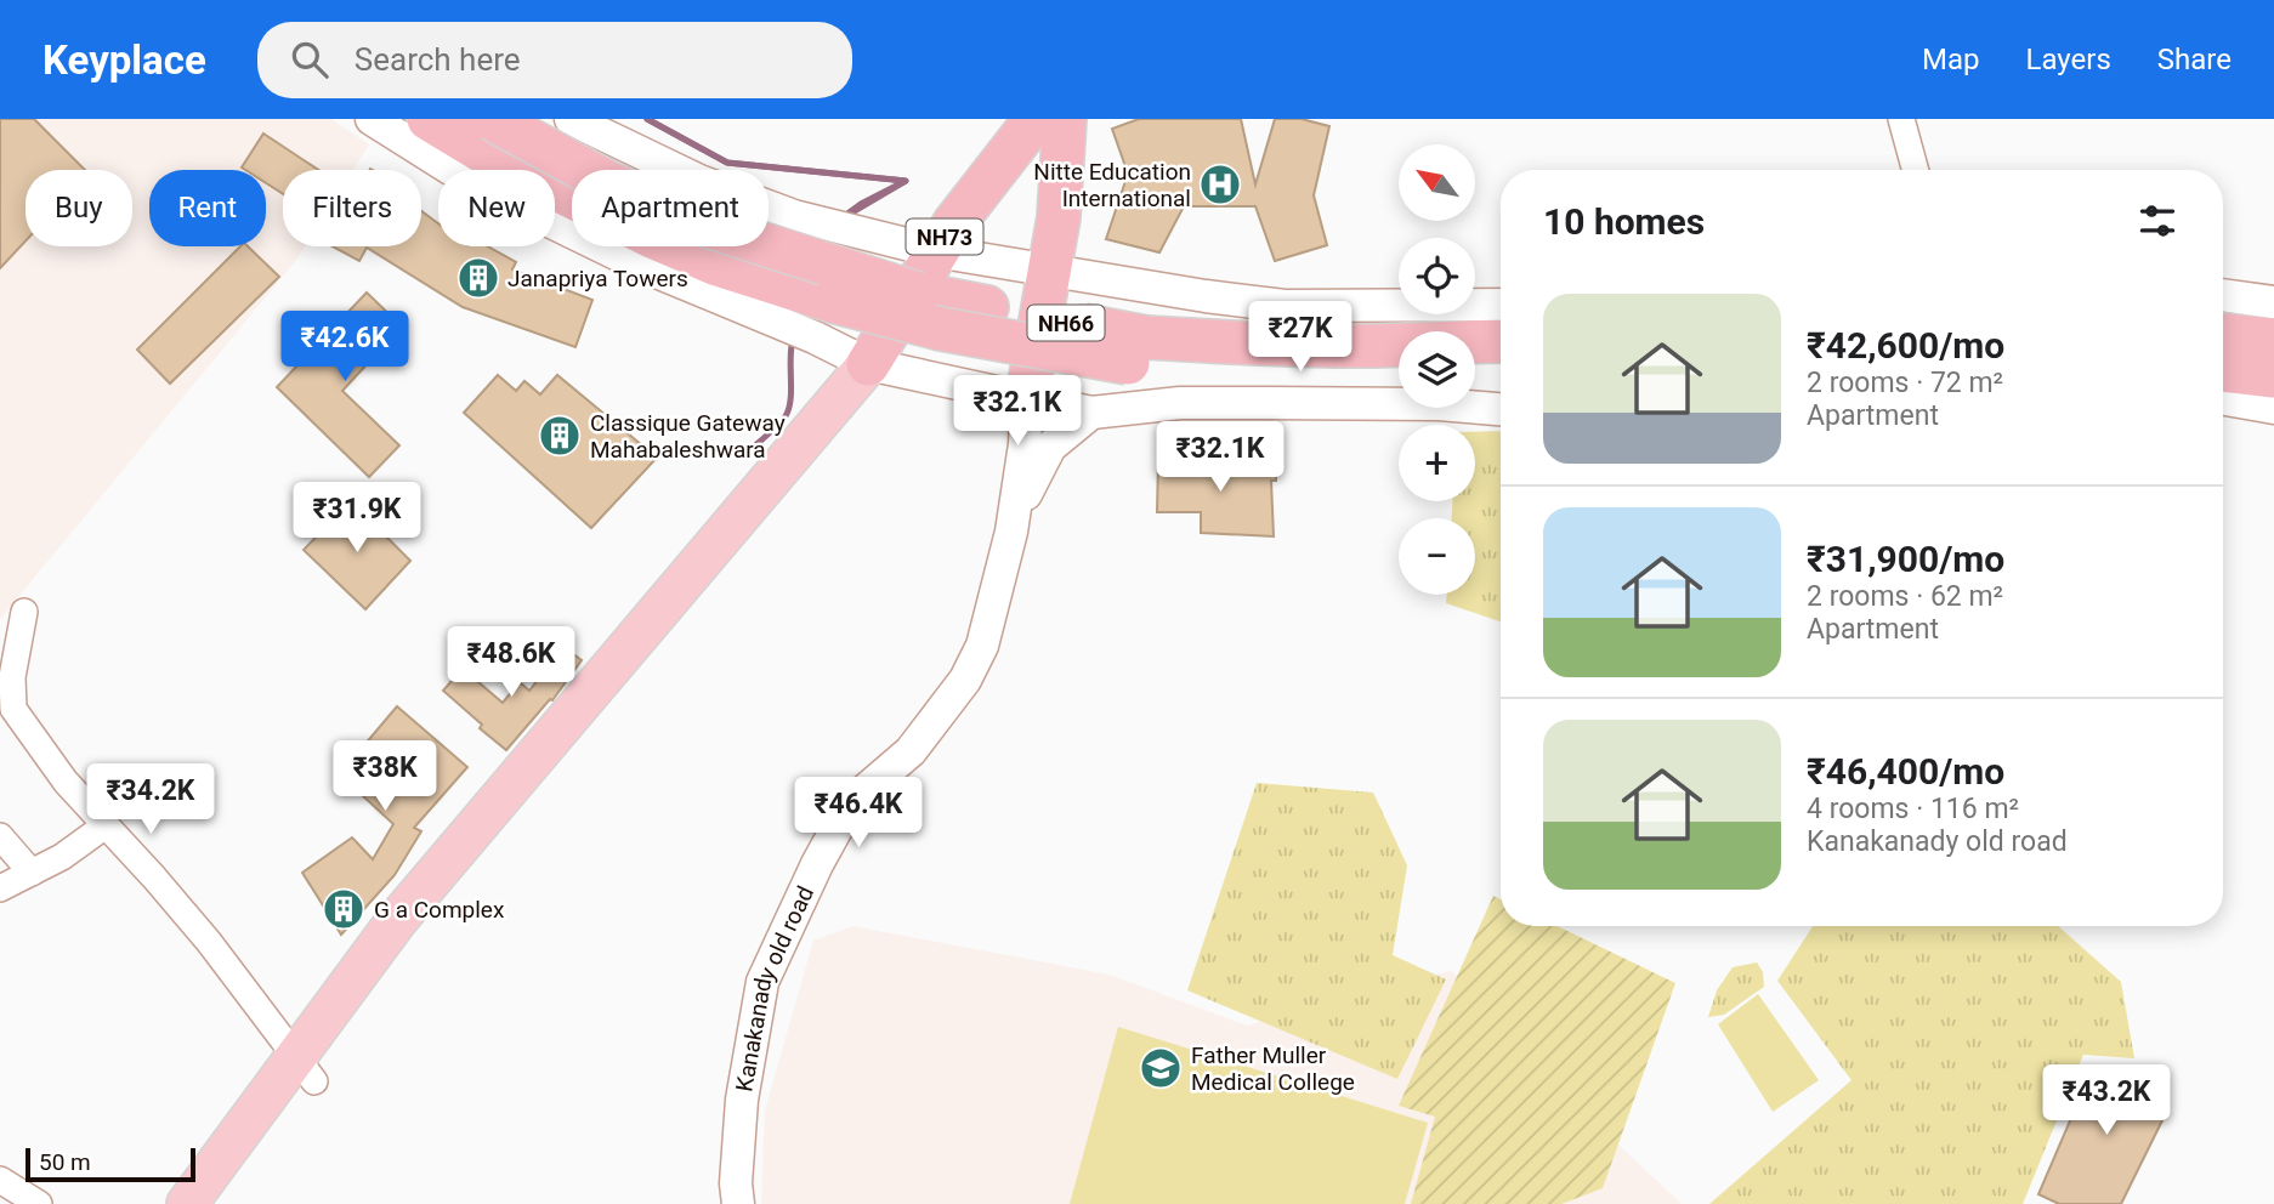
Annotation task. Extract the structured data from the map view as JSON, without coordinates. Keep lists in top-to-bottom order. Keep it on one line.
{"streets":{"highway":["NH73","NH66"],"street":["Kanakanady old road"]},"places":{"hospital":["Nitte Education International"],"building":["Janapriya Towers","Classique Gateway Mahabaleshwara","G a Complex"],"school or university":["Father Muller Medical College"]},"scale_bar":"50 m","north":"top left","page":{"header":"Keyplace","search":"Search here","nav":["Map","Layers","Share"],"map_buttons":["+","−"],"chip":["Buy","Rent","Filters","New","Apartment"],"heading":"10 homes","list":[{"name":"₹42,600/mo","note":"2 rooms · 72 m² · Apartment"},{"name":"₹31,900/mo","note":"2 rooms · 62 m² · Apartment"},{"name":"₹46,400/mo","note":"4 rooms · 116 m² · Kanakanady old road"}],"price":["₹27K","₹42.6K","₹32.1K","₹32.1K","₹31.9K","₹48.6K","₹38K","₹34.2K","₹46.4K","₹43.2K"],"scale":"50 m"}}
